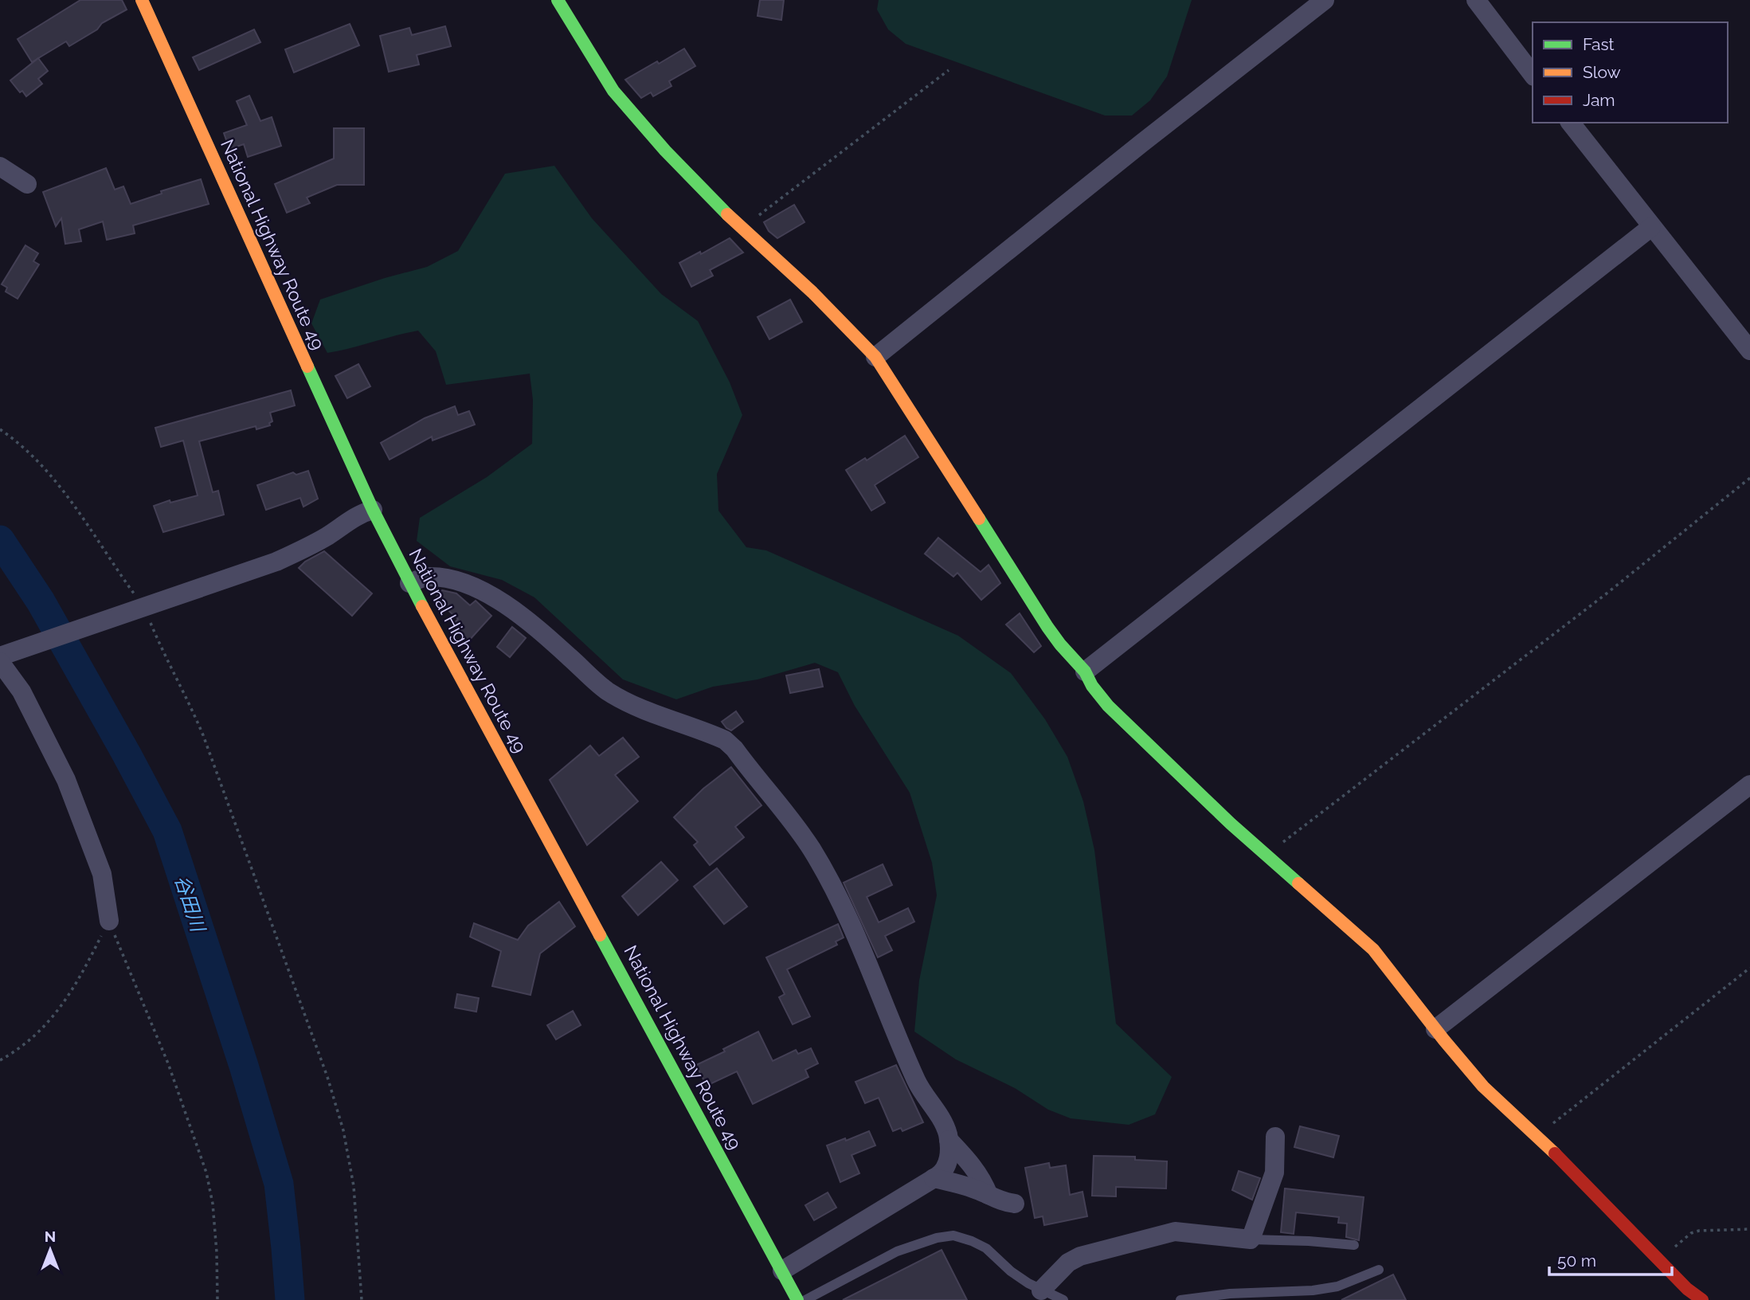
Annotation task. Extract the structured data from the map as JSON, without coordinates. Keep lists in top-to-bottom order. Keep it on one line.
{"streets":{"main road":["National Highway Route 49"]},"water":["谷田川"],"legend":["Fast","Slow","Jam"],"scale_bar":"50 m","north":"top"}
